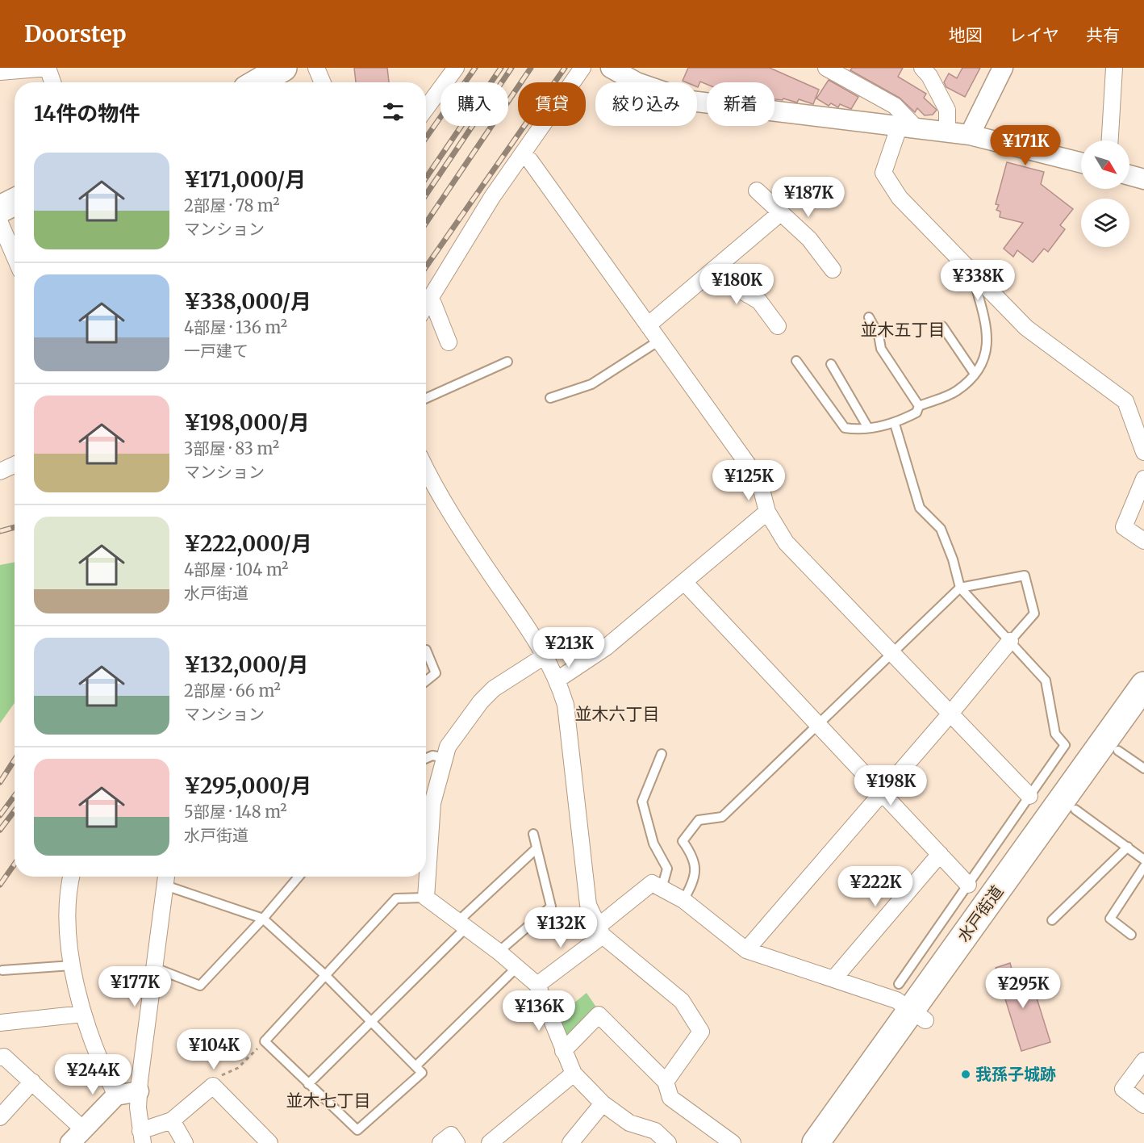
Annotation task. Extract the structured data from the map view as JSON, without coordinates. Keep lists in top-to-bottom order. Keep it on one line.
{"streets":{"highway":["水戸街道"]},"districts":["並木五丁目","並木六丁目","並木七丁目"],"places":["我孫子城跡"],"north":"bottom right","page":{"header":"Doorstep","nav":["地図","レイヤ","共有"],"chip":["購入","賃貸","絞り込み","新着"],"heading":"14件の物件","price":["¥171K","¥187K","¥338K","¥180K","¥125K","¥213K","¥198K","¥222K","¥132K","¥177K","¥295K","¥136K","¥104K","¥244K"],"list":[{"name":"¥171,000/月","note":"2部屋 · 78 m² · マンション"},{"name":"¥338,000/月","note":"4部屋 · 136 m² · 一戸建て"},{"name":"¥198,000/月","note":"3部屋 · 83 m² · マンション"},{"name":"¥222,000/月","note":"4部屋 · 104 m² · 水戸街道"},{"name":"¥132,000/月","note":"2部屋 · 66 m² · マンション"},{"name":"¥295,000/月","note":"5部屋 · 148 m² · 水戸街道"}]}}
